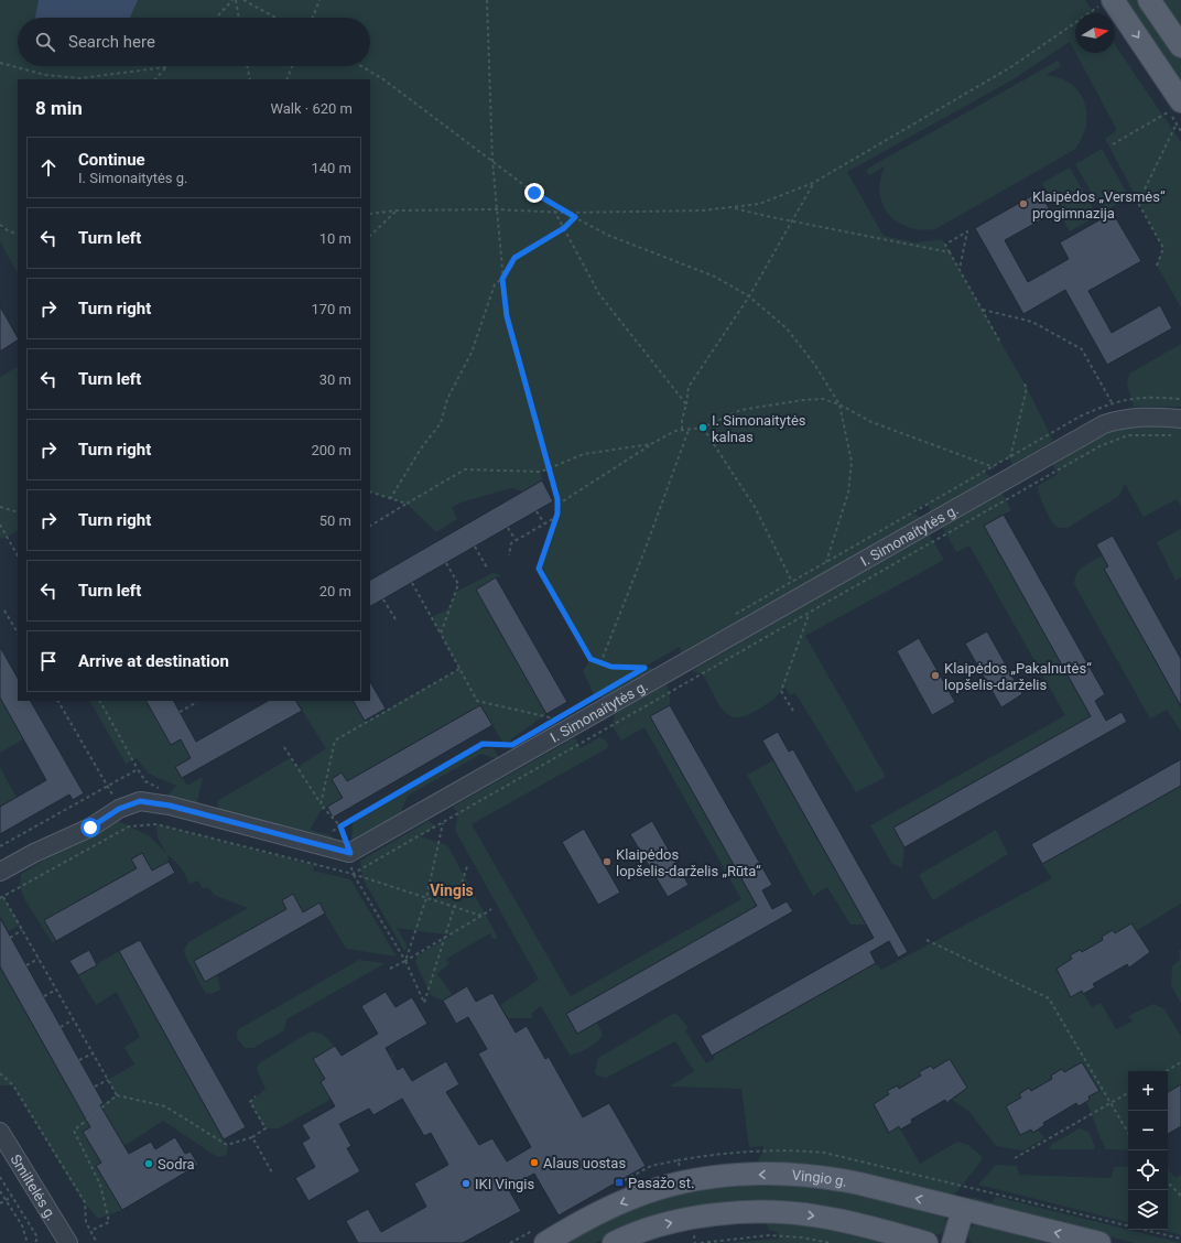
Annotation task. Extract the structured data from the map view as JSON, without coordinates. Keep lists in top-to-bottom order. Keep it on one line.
{"streets":{"main road":["Vingio g."],"street":["I. Simonaitytės g.","Smiltelės g."]},"districts":["Vingis"],"places":{"other":["Klaipėdos „Versmės“ progimnazija","I. Simonaitytės kalnas","Klaipėdos „Pakalnutės“ lopšelis-darželis","Klaipėdos lopšelis-darželis „Rūta“","Alaus uostas","Sodra","IKI Vingis"],"transit":["Pasažo st."]},"north":"right","page":{"search":"Search here","heading":["8 min","Walk · 620 m"],"list":[["Continue","I. Simonaitytės g.","140 m"],["Turn left","10 m"],["Turn right","170 m"],["Turn left","30 m"],["Turn right","200 m"],["Turn right","50 m"],["Turn left","20 m"],"Arrive at destination"],"map_buttons":["+","−"]}}
